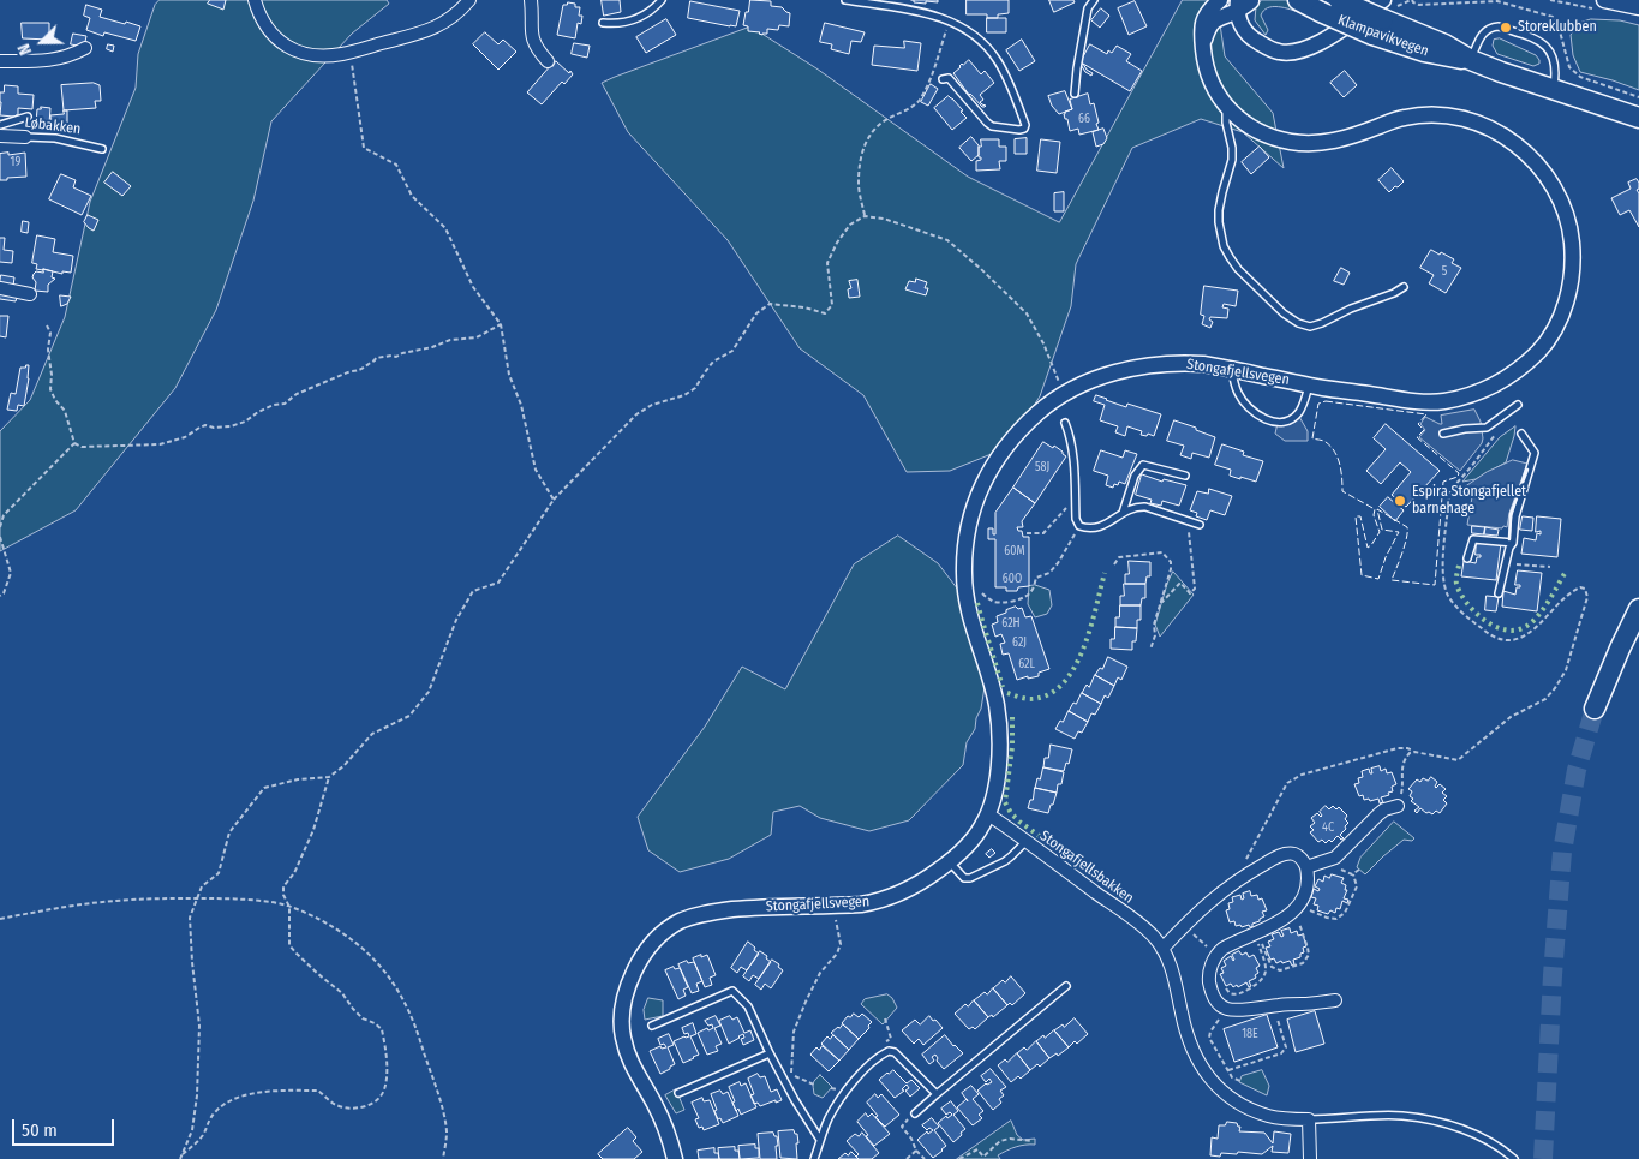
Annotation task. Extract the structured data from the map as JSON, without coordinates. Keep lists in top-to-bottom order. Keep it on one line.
{"streets":{"main road":["Klampavikvegen"],"street":["Løbakken","Stongafjellsvegen","Stongafjellsbakken"]},"crossings":[["Stongafjellsvegen","Stongafjellsbakken"]],"places":["Storeklubben","Espira Stongafjellet barnehage"],"house_numbers":["66","19","5","58J","60M","60O","62H","62J","62L","4C","18E"],"scale_bar":"50 m","north":"bottom left"}
